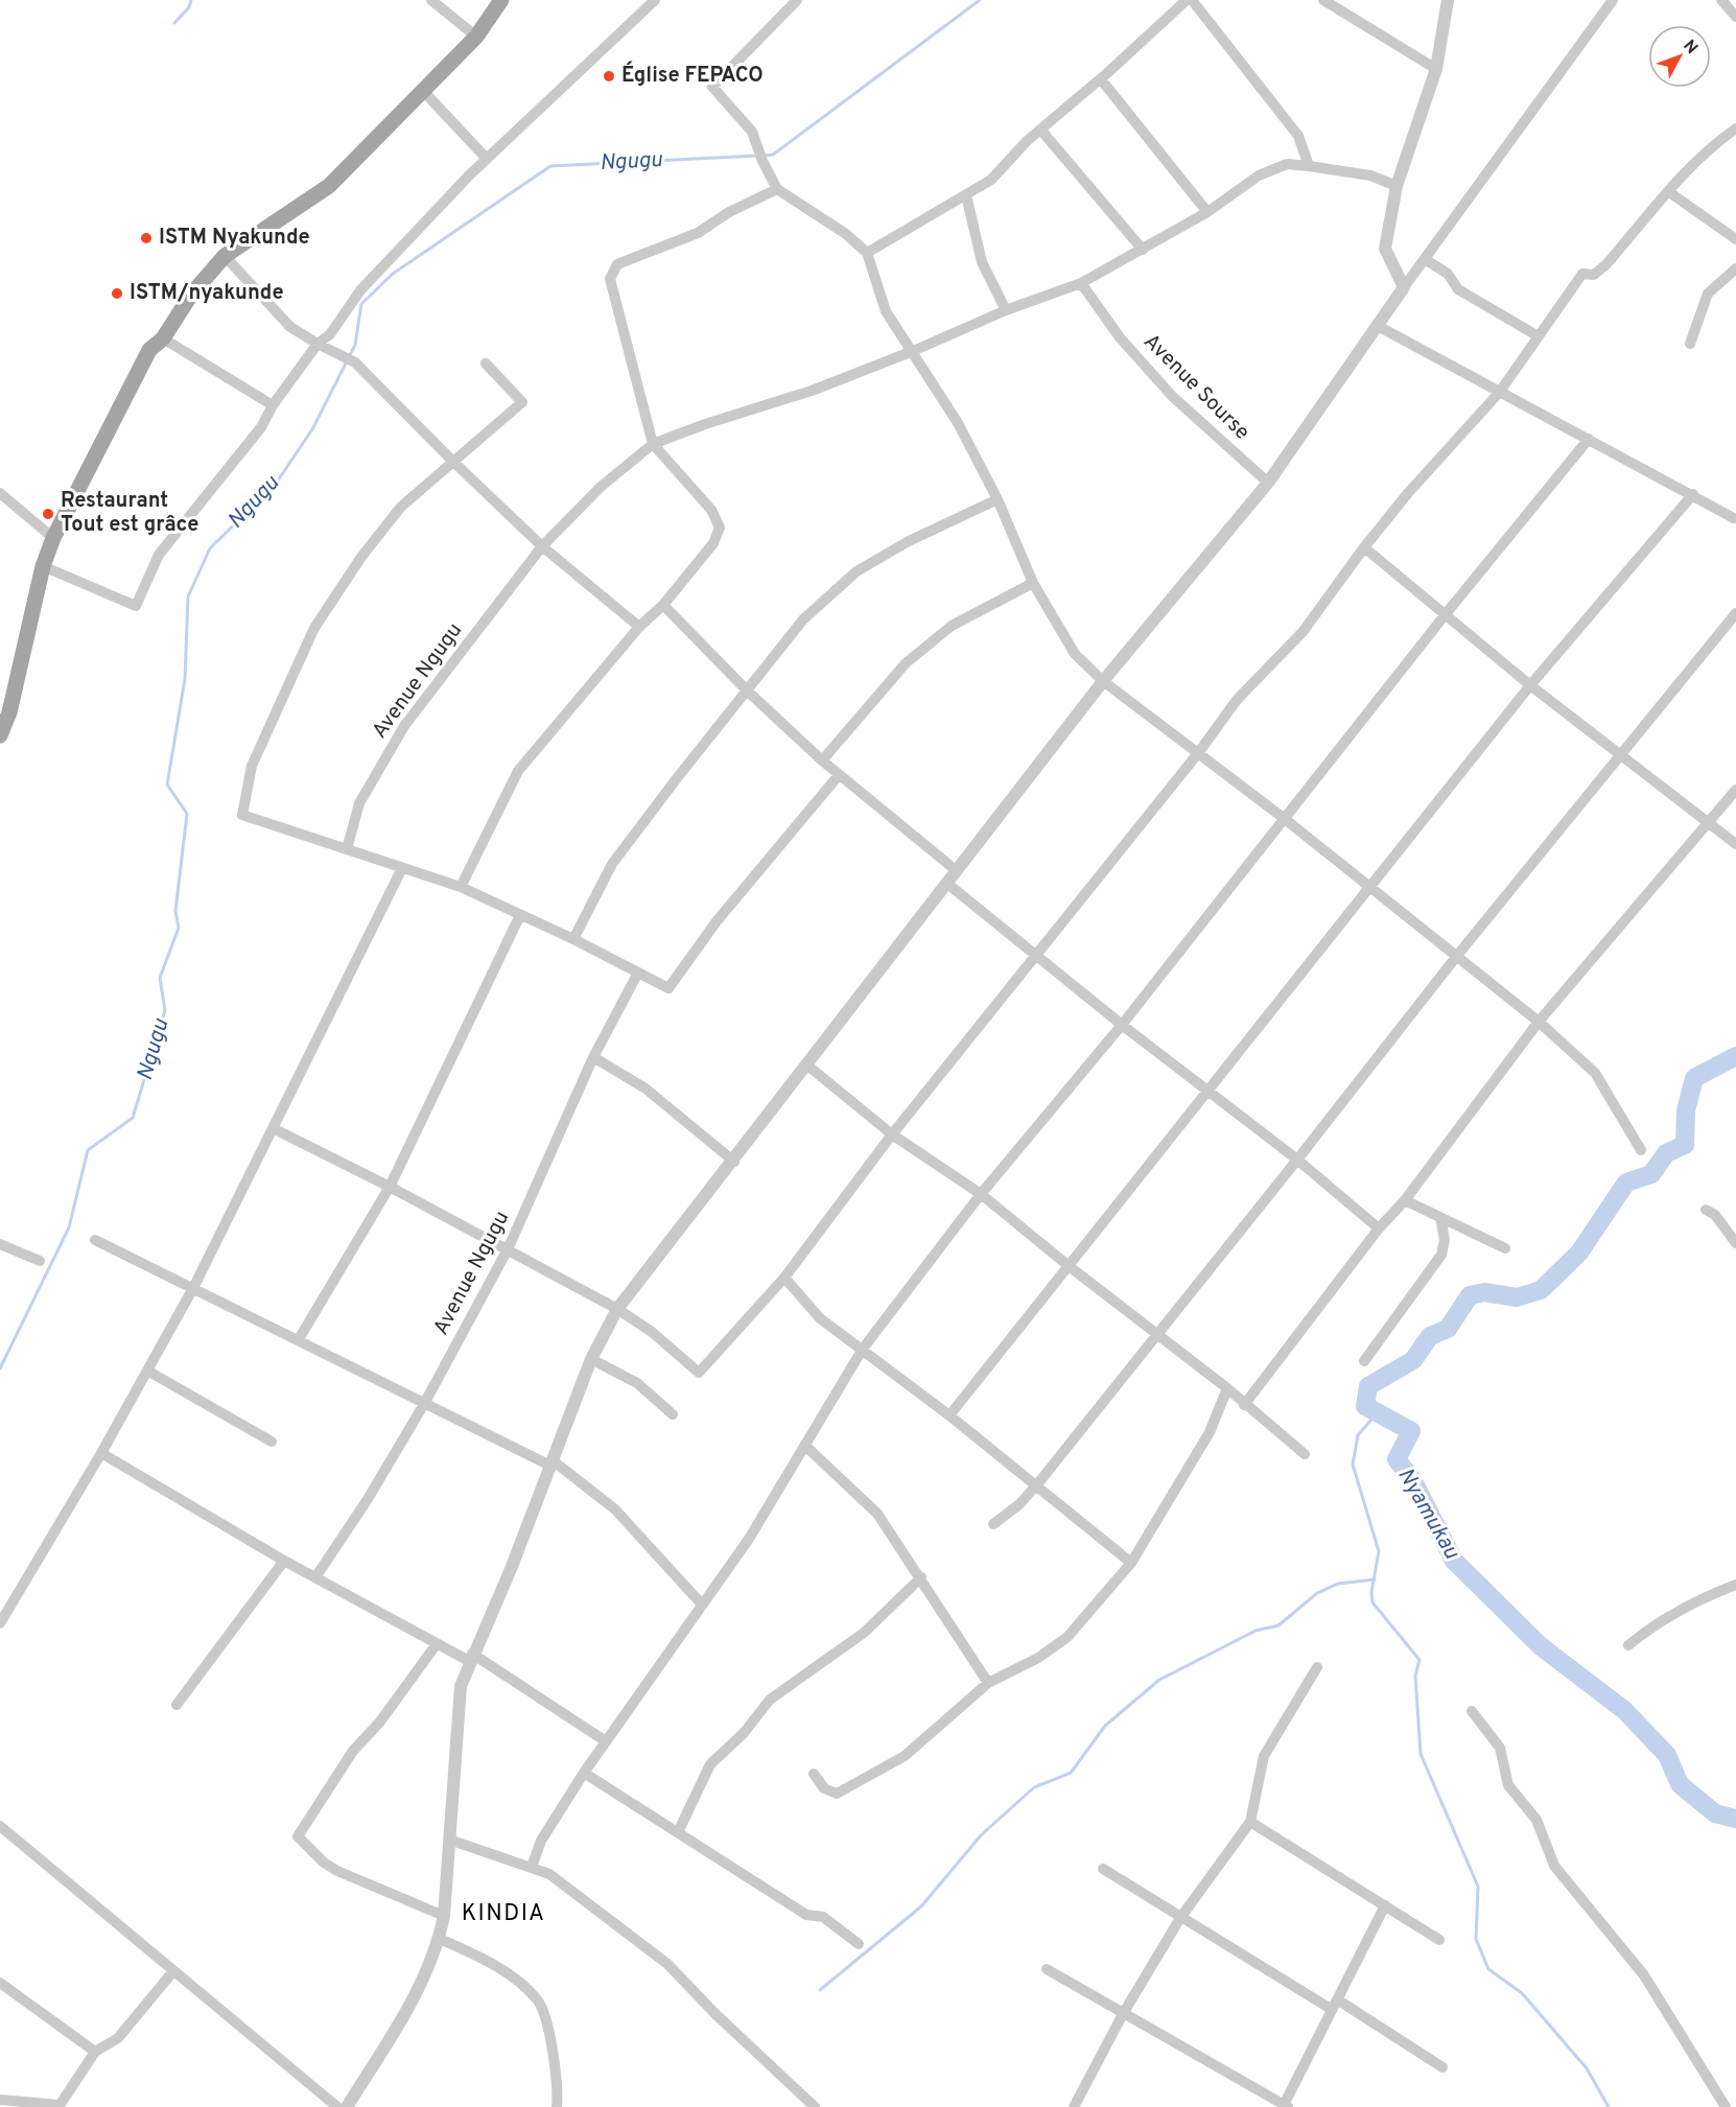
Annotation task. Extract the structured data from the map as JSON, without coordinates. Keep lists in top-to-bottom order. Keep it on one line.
{"streets":{"street":["Avenue Sourse","Avenue Ngugu"]},"districts":["KINDIA"],"water":["Ngugu","Nyamukau"],"places":["Église FEPACO","ISTM Nyakunde","ISTM/nyakunde","Restaurant Tout est grâce"],"north":"top right"}
